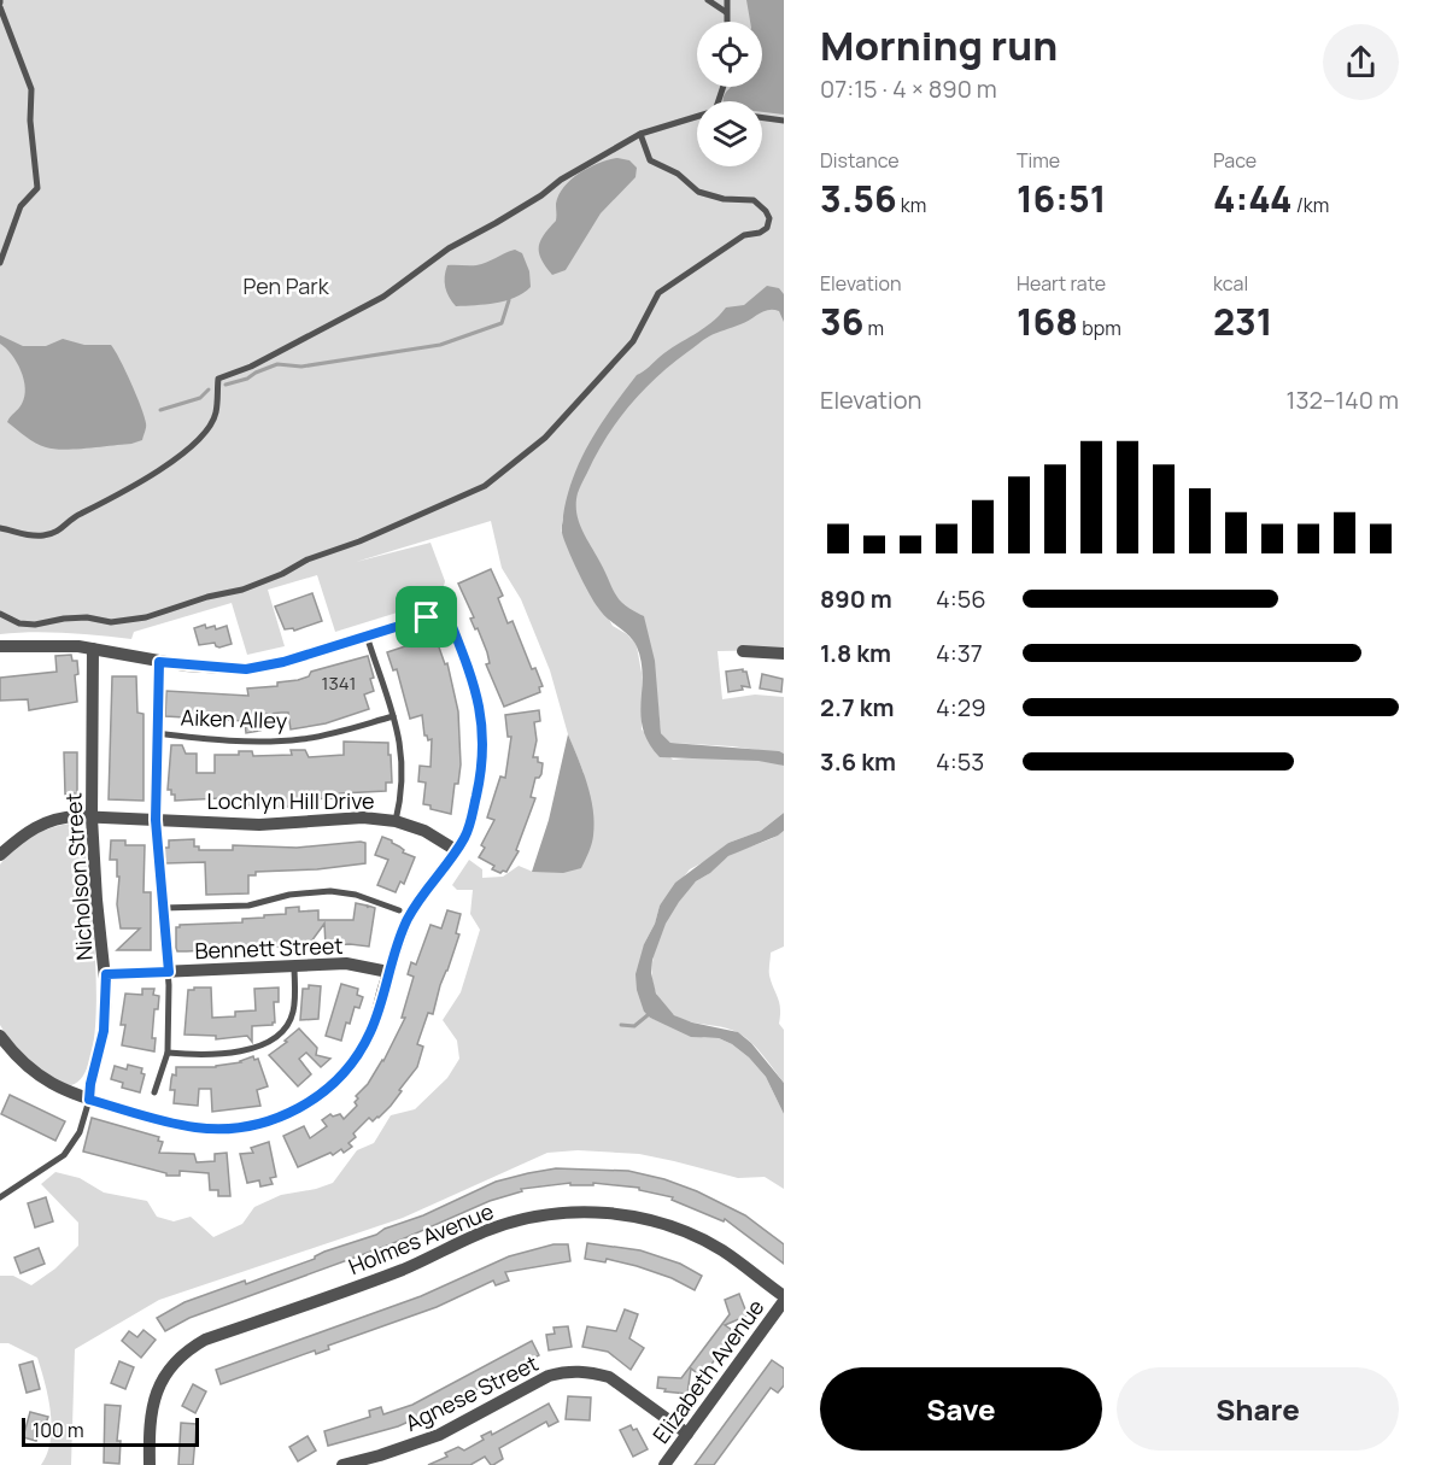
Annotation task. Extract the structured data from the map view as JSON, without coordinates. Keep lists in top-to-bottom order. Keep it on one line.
{"streets":{"street":["Lochlyn Hill Drive","Nicholson Street","Bennett Street","Holmes Avenue","Elizabeth Avenue","Agnese Street"],"lane":["Aiken Alley"]},"crossings":[["Lochlyn Hill Drive","Nicholson Street"],["Nicholson Street","Bennett Street"],["Holmes Avenue","Elizabeth Avenue"],["Elizabeth Avenue","Agnese Street"]],"parks":["Pen Park"],"house_numbers":["1341"],"scale_bar":"100 m","page":{"heading":["Morning run","07:15 · 4 × 890 m"],"stats":[["Distance","3.56 km"],["Time","16:51"],["Pace","4:44 /km"],["Elevation","36 m"],["Heart rate","168 bpm"],["kcal","231"]],"chart":["Elevation","132–140 m"],"list":[{"name":"890 m","note":"4:56"},{"name":"1.8 km","note":"4:37"},{"name":"2.7 km","note":"4:29"},{"name":"3.6 km","note":"4:53"}],"buttons":["Save","Share"],"scale":"100 m"}}
